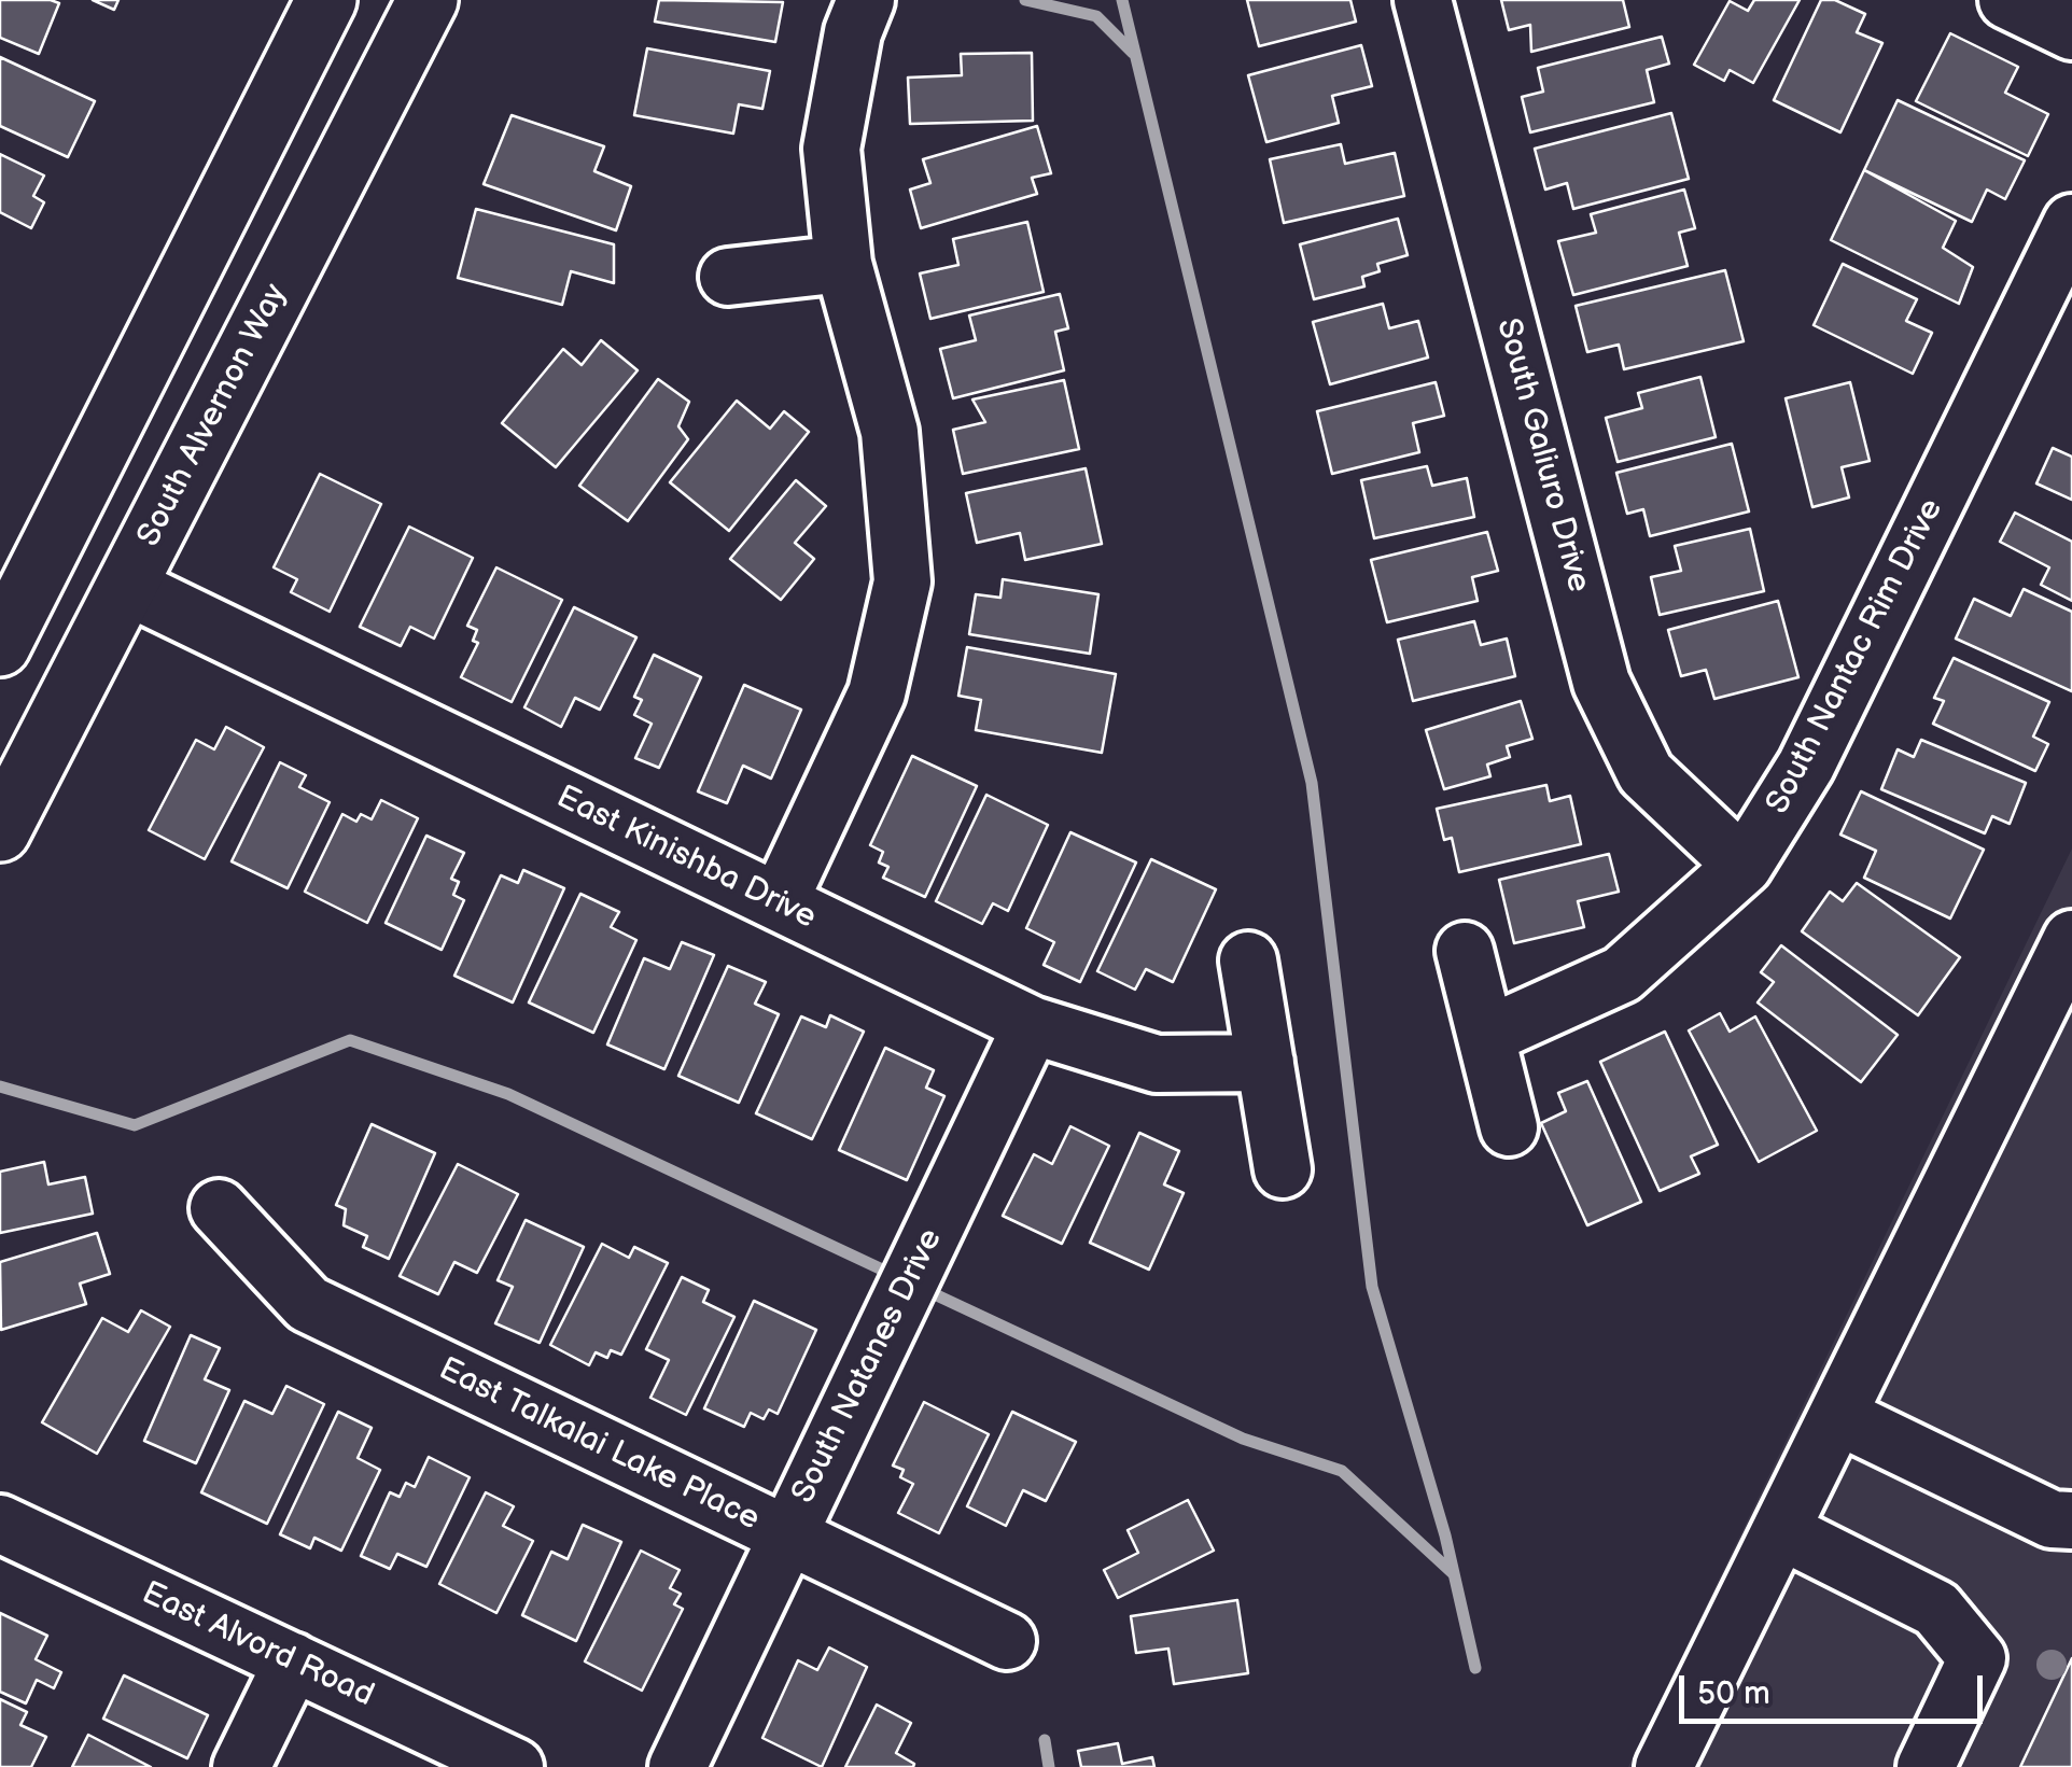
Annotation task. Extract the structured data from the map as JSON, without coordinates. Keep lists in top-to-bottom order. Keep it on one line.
{"streets":{"main road":["South Alvernon Way"],"street":["South Galiuro Drive","South Nantac Rim Drive","East Kinishba Drive","South Natanes Drive","East Talkalai Lake Place","East Alvord Road"]},"crossings":[["South Alvernon Way","East Kinishba Drive"],["South Galiuro Drive","South Nantac Rim Drive"],["East Kinishba Drive","South Natanes Drive"],["South Natanes Drive","East Talkalai Lake Place"]],"scale_bar":"50 m"}
